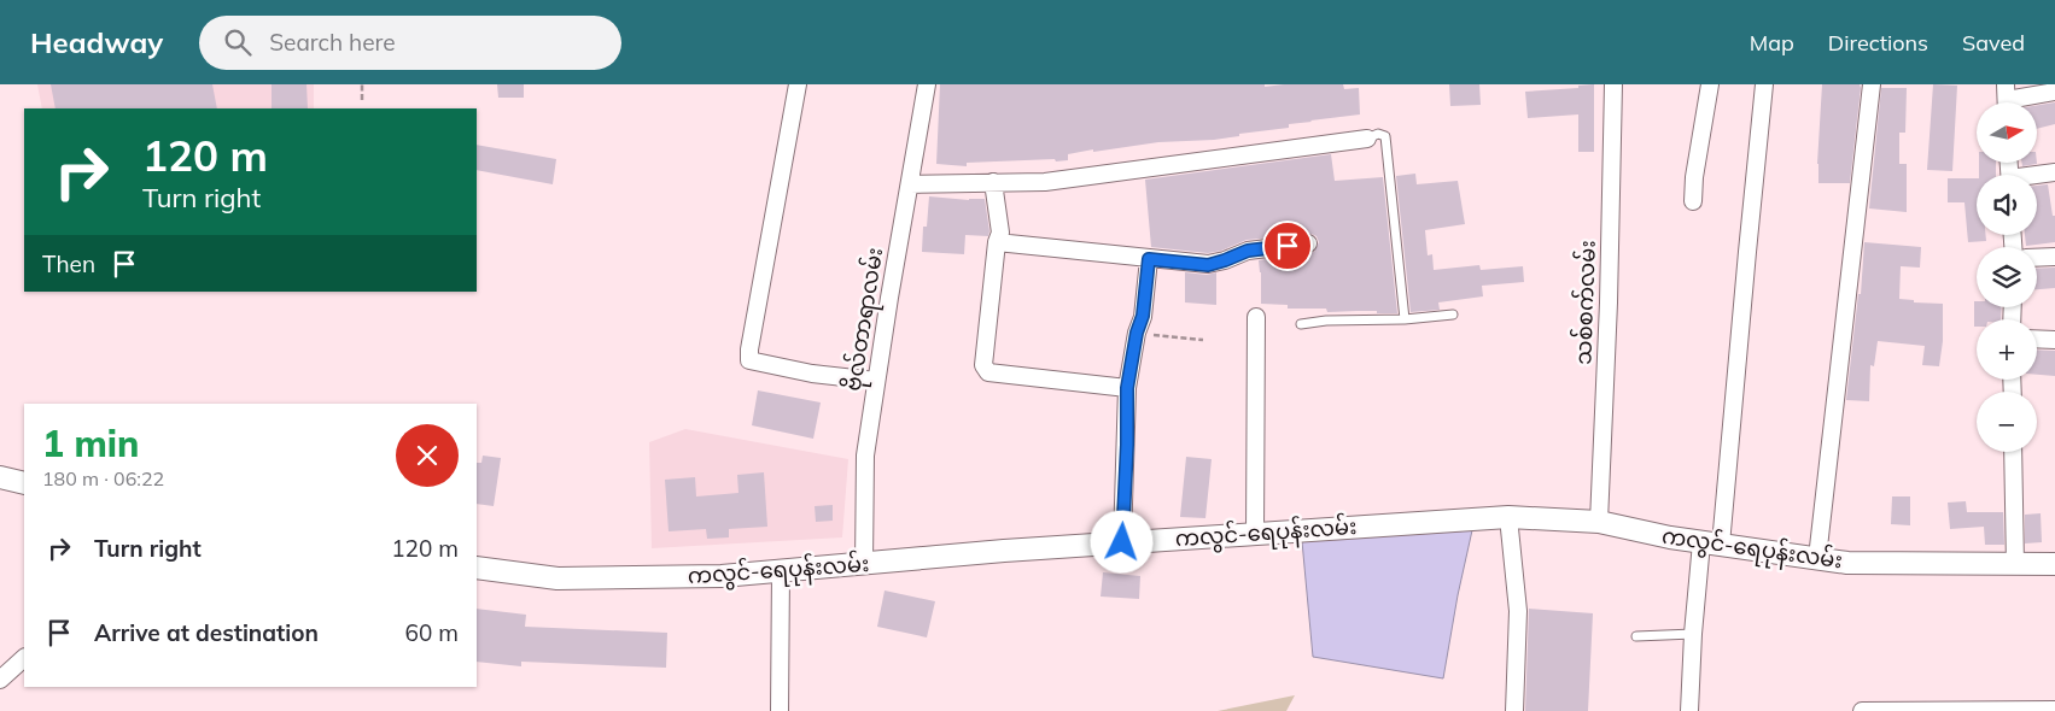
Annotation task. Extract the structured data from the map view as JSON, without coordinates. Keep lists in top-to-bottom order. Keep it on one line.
{"streets":{"street":["သစ်စက်လမ်း","ဗိုလ်တာရာလမ်း","ကလွင်-ရေပုန်းလမ်း"]},"crossings":[["သစ်စက်လမ်း","ကလွင်-ရေပုန်းလမ်း"],["ဗိုလ်တာရာလမ်း","ကလွင်-ရေပုန်းလမ်း"]],"north":"right","page":{"header":"Headway","search":"Search here","nav":["Map","Directions","Saved"],"map_buttons":["+","−"],"turn":["120 m","Turn right"],"then":"Then","heading":["1 min","180 m · 06:22"],"list":[{"name":"Turn right","value":"120 m"},{"name":"Arrive at destination","value":"60 m"}]}}
